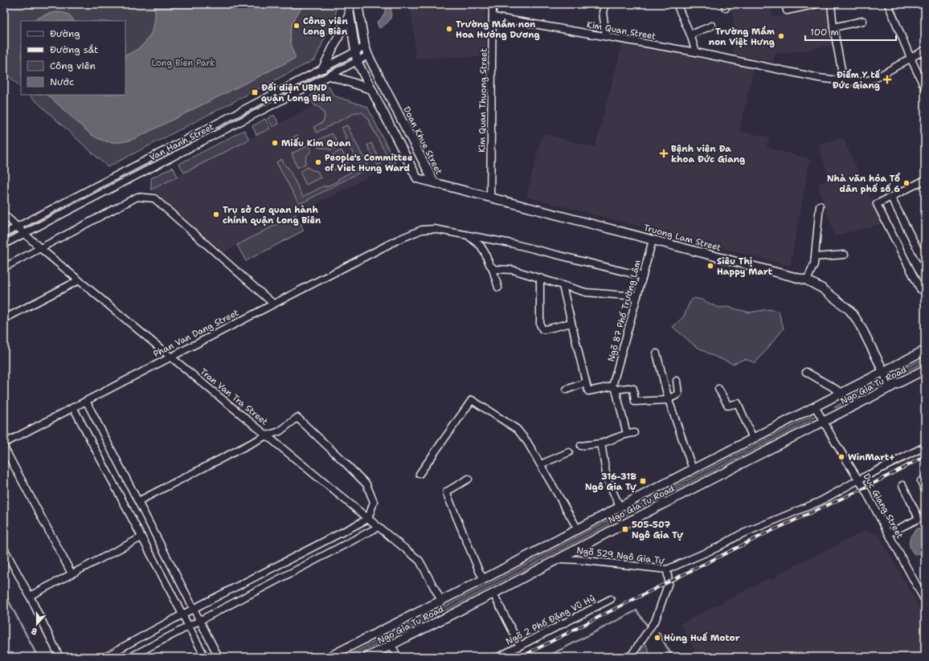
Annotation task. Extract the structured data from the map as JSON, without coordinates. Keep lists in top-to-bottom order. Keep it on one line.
{"streets":{"main road":["Doan Khue Street","Truong Lam Street","Ngo Gia Tu Road"],"street":["Kim Quan Street","Kim Quan Thuong Street","Van Hanh Street","Ngõ 87 Phố Trường Lâm","Phan Van Dang Street","Tran Van Tra Street","Duc Giang Street","Ngõ 529 Ngô Gia Tự","Ngõ 2 Phố Đặng Vũ Hỷ"]},"crossings":[["Kim Quan Street","Kim Quan Thuong Street"],["Kim Quan Thuong Street","Truong Lam Street"],["Doan Khue Street","Van Hanh Street"],["Doan Khue Street","Truong Lam Street"],["Van Hanh Street","Tran Van Tra Street"],["Truong Lam Street","Ngõ 87 Phố Trường Lâm"],["Truong Lam Street","Ngo Gia Tu Road"],["Ngõ 87 Phố Trường Lâm","Phan Van Dang Street"],["Phan Van Dang Street","Tran Van Tra Street"],["Ngo Gia Tu Road","Tran Van Tra Street"],["Ngo Gia Tu Road","Duc Giang Street"],["Ngo Gia Tu Road","Ngõ 529 Ngô Gia Tự"]],"parks":["Long Bien Park"],"places":{"other":["Công viên Long Biên","Trường Mầm non Hoa Hướng Dương","Trường Mầm non Việt Hưng","Miếu Kim Quan","People's Committee of Viet Hung Ward","Nhà văn hóa Tổ dân phố số 6","Trụ sở Cơ quan hành chính quận Long Biên","Siêu Thị Happy Mart","WinMart+","Hùng Huế Motor"],"health":["Điểm Y tế Đức Giang","Bệnh viện Đa khoa Đức Giang"],"transit":["Đối diện UBND quận Long Biên","316-318 Ngô Gia Tự","505-507 Ngô Gia Tự"]},"legend":["Đường","Đường sắt","Công viên","Nước"],"scale_bar":"100 m","north":"bottom"}
